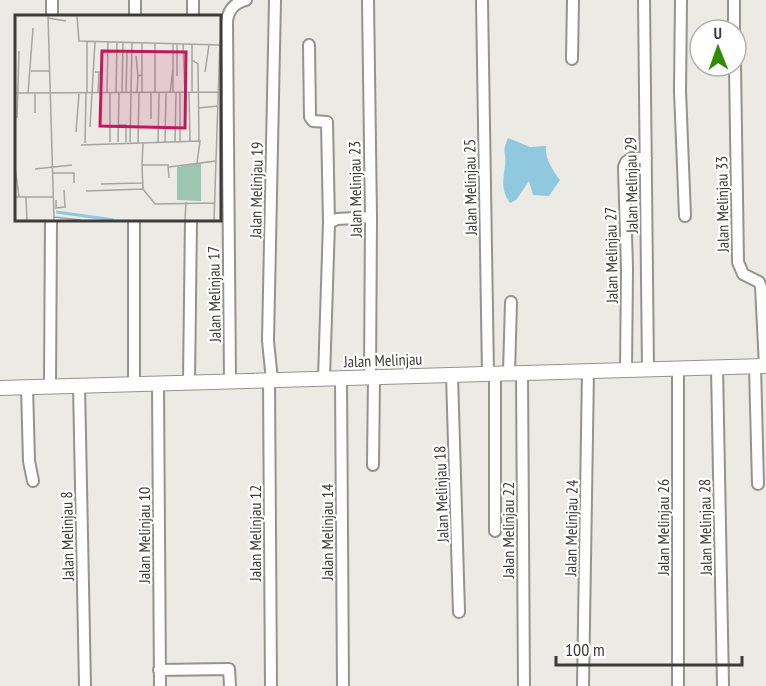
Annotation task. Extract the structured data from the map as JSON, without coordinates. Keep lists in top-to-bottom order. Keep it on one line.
{"streets":{"street":["Jalan Melinjau 29","Jalan Melinjau 25","Jalan Melinjau 23","Jalan Melinjau 19","Jalan Melinjau 33","Jalan Melinjau 27","Jalan Melinjau 17","Jalan Melinjau","Jalan Melinjau 18","Jalan Melinjau 26","Jalan Melinjau 28","Jalan Melinjau 24","Jalan Melinjau 22","Jalan Melinjau 14","Jalan Melinjau 12","Jalan Melinjau 10","Jalan Melinjau 8"]},"crossings":[["Jalan Melinjau 29","Jalan Melinjau 27"],["Jalan Melinjau 29","Jalan Melinjau"],["Jalan Melinjau 25","Jalan Melinjau"],["Jalan Melinjau 23","Jalan Melinjau"],["Jalan Melinjau 19","Jalan Melinjau"],["Jalan Melinjau 19","Jalan Melinjau 12"],["Jalan Melinjau 33","Jalan Melinjau"],["Jalan Melinjau 27","Jalan Melinjau"],["Jalan Melinjau 17","Jalan Melinjau"],["Jalan Melinjau","Jalan Melinjau 18"],["Jalan Melinjau","Jalan Melinjau 26"],["Jalan Melinjau","Jalan Melinjau 28"],["Jalan Melinjau","Jalan Melinjau 24"],["Jalan Melinjau","Jalan Melinjau 22"],["Jalan Melinjau","Jalan Melinjau 14"],["Jalan Melinjau","Jalan Melinjau 12"],["Jalan Melinjau","Jalan Melinjau 10"],["Jalan Melinjau","Jalan Melinjau 8"]],"scale_bar":"100 m","north":"top"}
